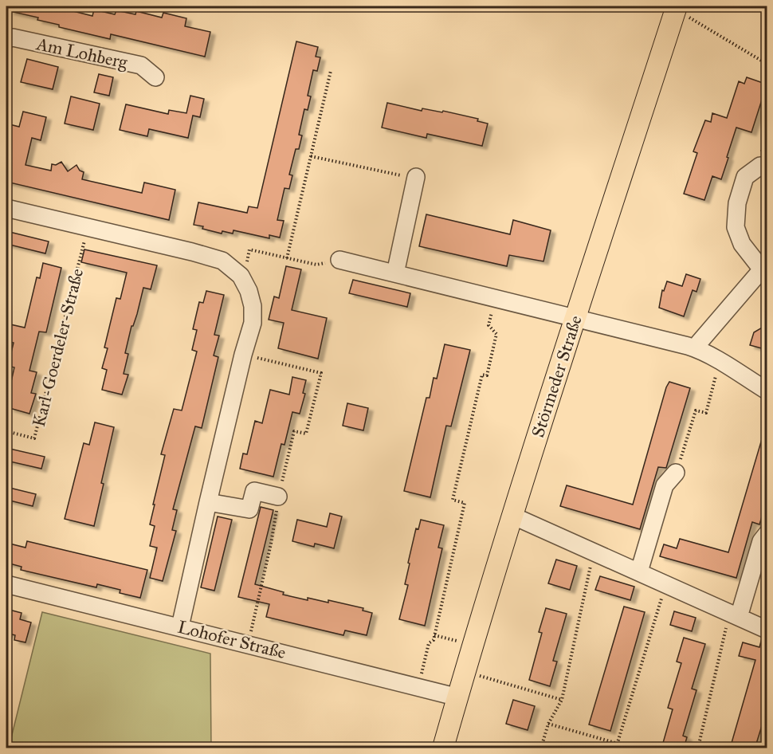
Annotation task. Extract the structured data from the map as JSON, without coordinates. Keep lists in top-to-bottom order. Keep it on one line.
{"streets":{"main road":["Störmeder Straße"],"street":["Am Lohberg","Lohofer Straße"],"path":["Karl-Goerdeler-Straße"]},"crossings":[["Störmeder Straße","Lohofer Straße"]]}
